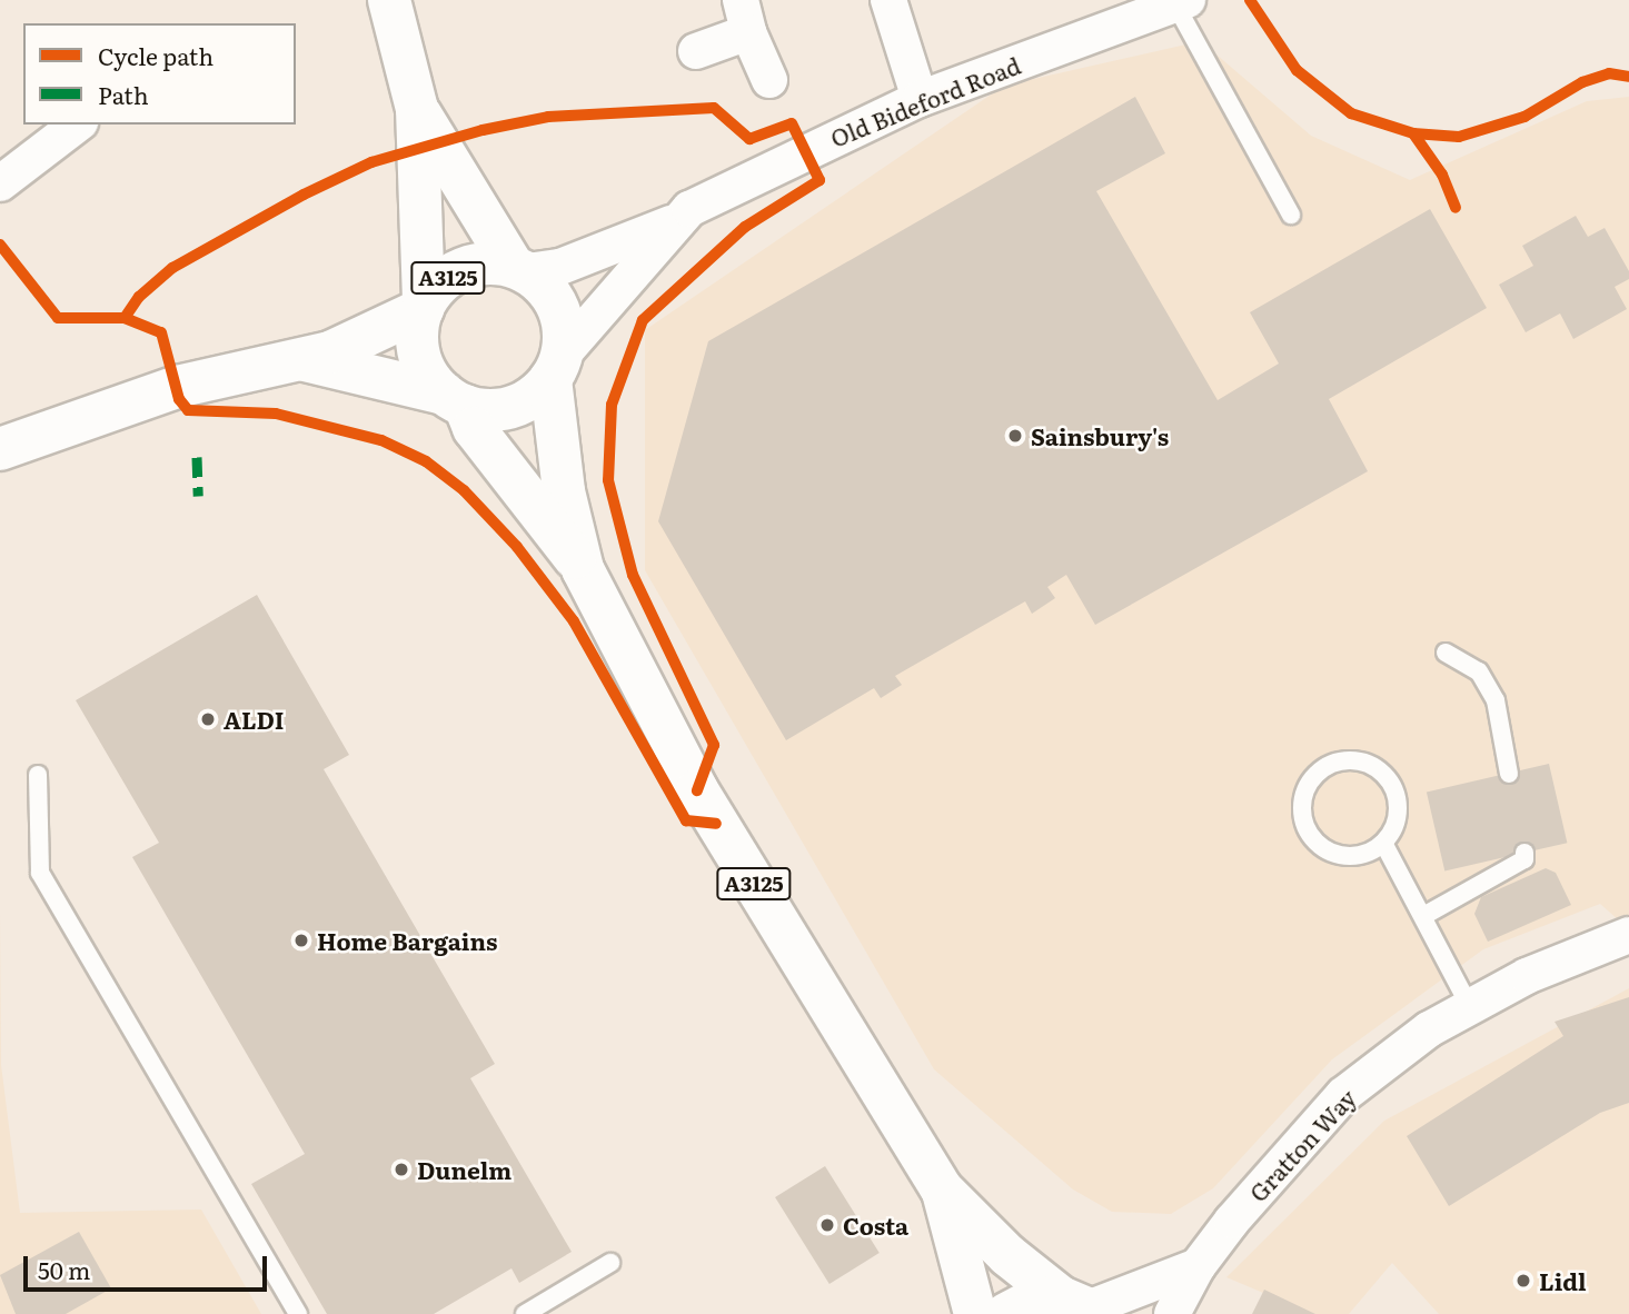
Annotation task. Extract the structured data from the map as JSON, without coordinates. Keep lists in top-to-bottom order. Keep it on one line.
{"streets":{"main road":["A3125"],"street":["Old Bideford Road","Gratton Way"]},"crossings":[["Old Bideford Road","A3125"],["A3125","Gratton Way"]],"places":["Sainsbury's","ALDI","Home Bargains","Dunelm","Costa","Lidl"],"legend":["Cycle path","Path"],"scale_bar":"50 m"}
